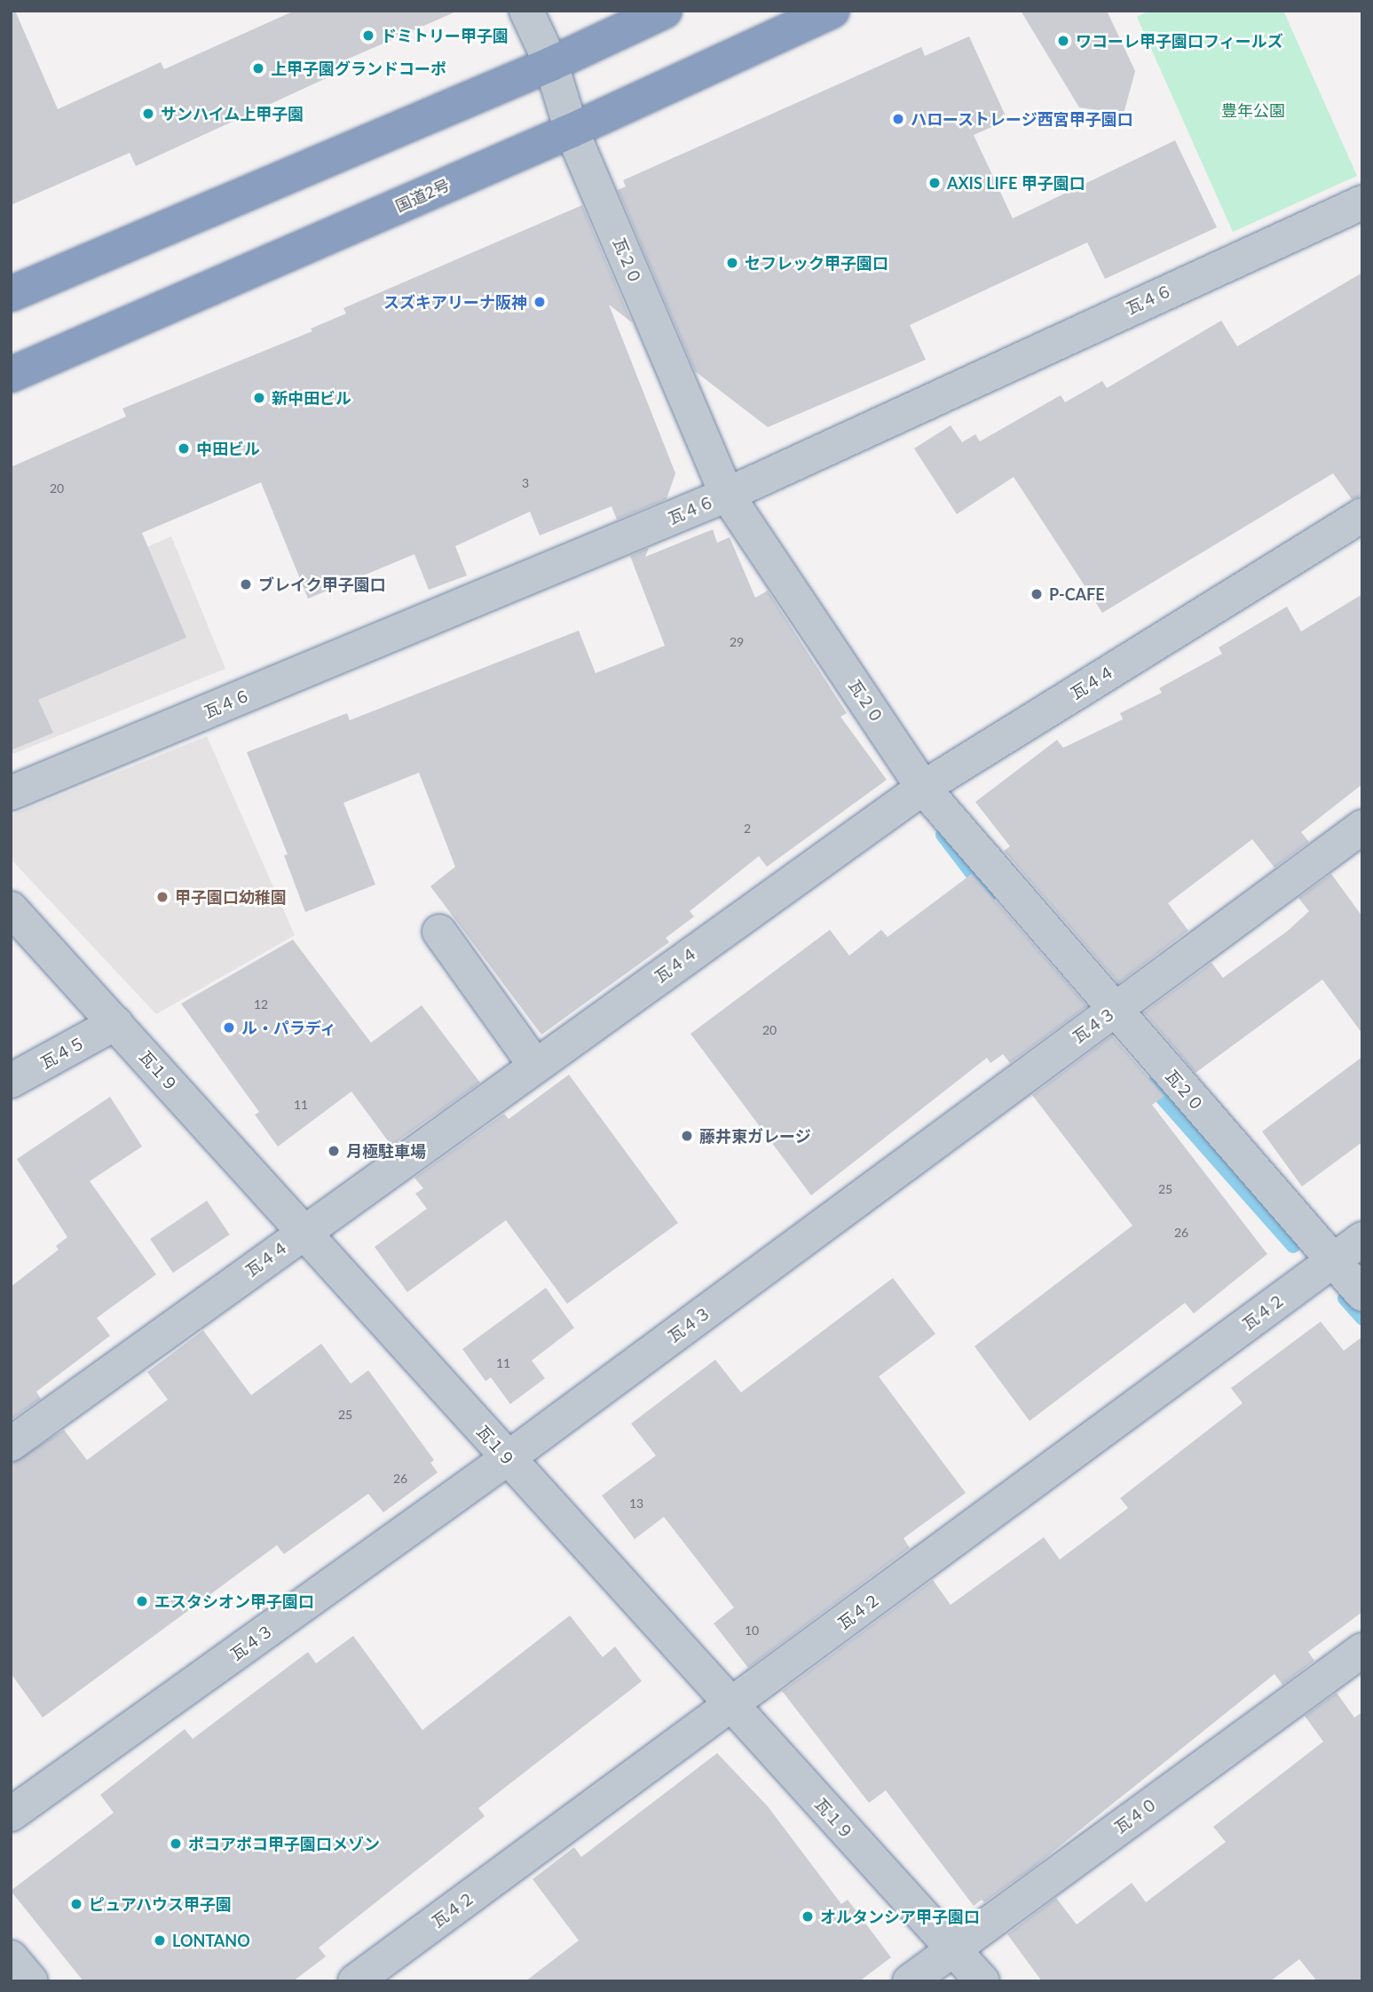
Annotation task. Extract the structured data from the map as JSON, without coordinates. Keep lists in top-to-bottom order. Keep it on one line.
{"streets":{"highway":["国道2号"],"street":["瓦２０","瓦４６","瓦４４","瓦４３","瓦４５","瓦１９","瓦４２","瓦４０"]},"crossings":[["国道2号","瓦２０"],["瓦２０","瓦４６"],["瓦２０","瓦４４"],["瓦２０","瓦４３"],["瓦２０","瓦４２"],["瓦４４","瓦１９"],["瓦４３","瓦１９"],["瓦４５","瓦１９"],["瓦１９","瓦４２"],["瓦１９","瓦４０"]],"parks":["豊年公園"],"places":["ドミトリー甲子園","ワコーレ甲子園口フィールズ","上甲子園グランドコーポ","サンハイム上甲子園","ハローストレージ西宮甲子園口","AXIS LIFE 甲子園口","セフレック甲子園口","スズキアリーナ阪神","新中田ビル","中田ビル","ブレイク甲子園口","P-CAFE","甲子園口幼稚園","ル・パラディ","藤井東ガレージ","月極駐車場","エスタシオン甲子園口","ポコアポコ甲子園口メゾン","ピュアハウス甲子園","オルタンシア甲子園口","LONTANO"],"house_numbers":["3","20","29","2","12","20","11","25","26","11","25","26","13","10"]}
